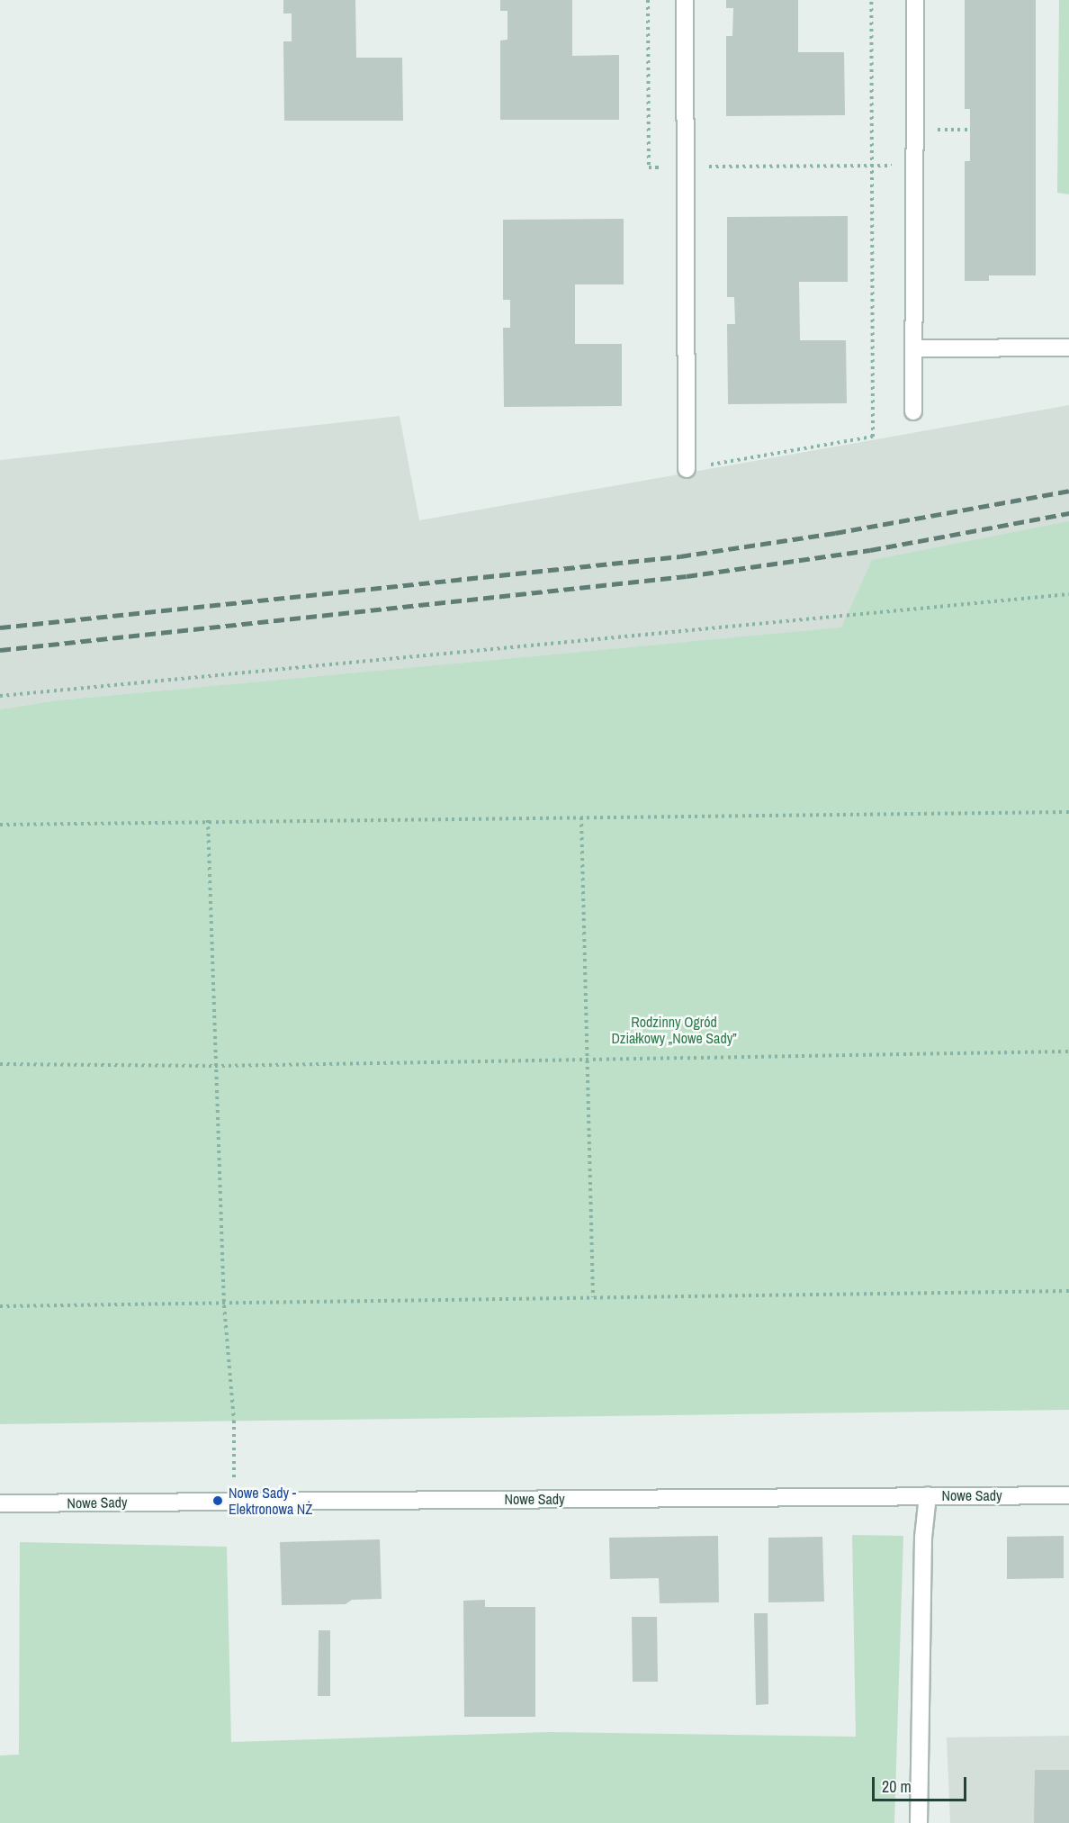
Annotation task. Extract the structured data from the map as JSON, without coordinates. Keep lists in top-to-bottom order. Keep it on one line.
{"streets":{"street":["Nowe Sady"]},"parks":["Rodzinny Ogród Działkowy „Nowe Sady”"],"places":["Nowe Sady - Elektronowa NŻ"],"scale_bar":"20 m"}
